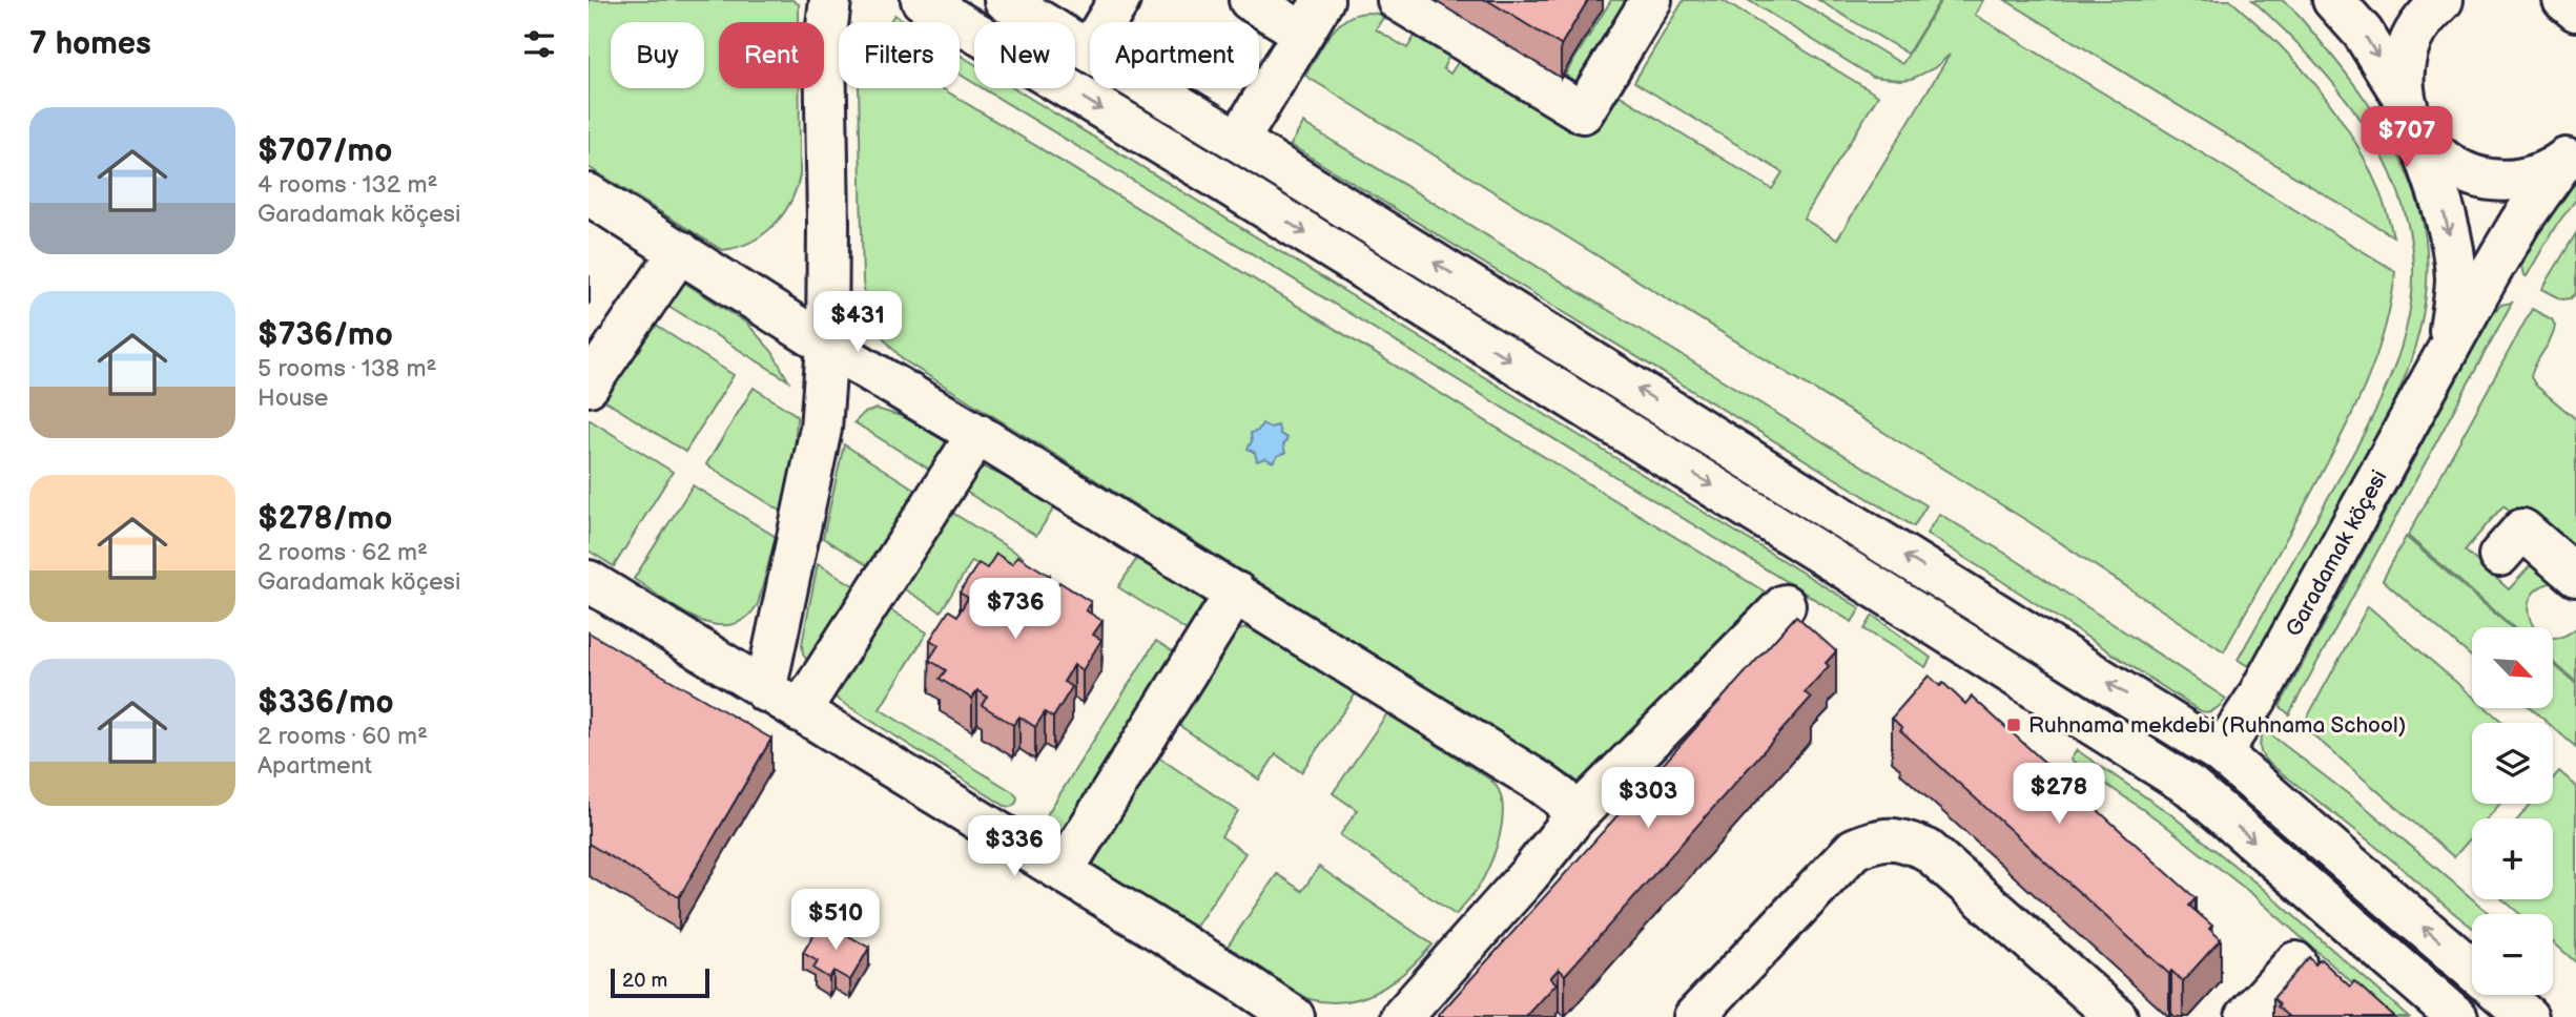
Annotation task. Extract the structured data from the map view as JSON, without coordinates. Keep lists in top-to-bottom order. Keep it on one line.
{"streets":{"main road":["Garadamak köçesi"]},"places":{"transit":["Ruhnama mekdebi (Ruhnama School)"]},"scale_bar":"20 m","north":"bottom right","page":{"heading":"7 homes","chip":["Buy","Rent","Filters","New","Apartment"],"list":[{"name":"$707/mo","note":"4 rooms · 132 m² · Garadamak köçesi"},{"name":"$736/mo","note":"5 rooms · 138 m² · House"},{"name":"$278/mo","note":"2 rooms · 62 m² · Garadamak köçesi"},{"name":"$336/mo","note":"2 rooms · 60 m² · Apartment"}],"price":["$707","$431","$736","$278","$303","$336","$510"],"map_buttons":["+","−"],"scale":"20 m"}}
